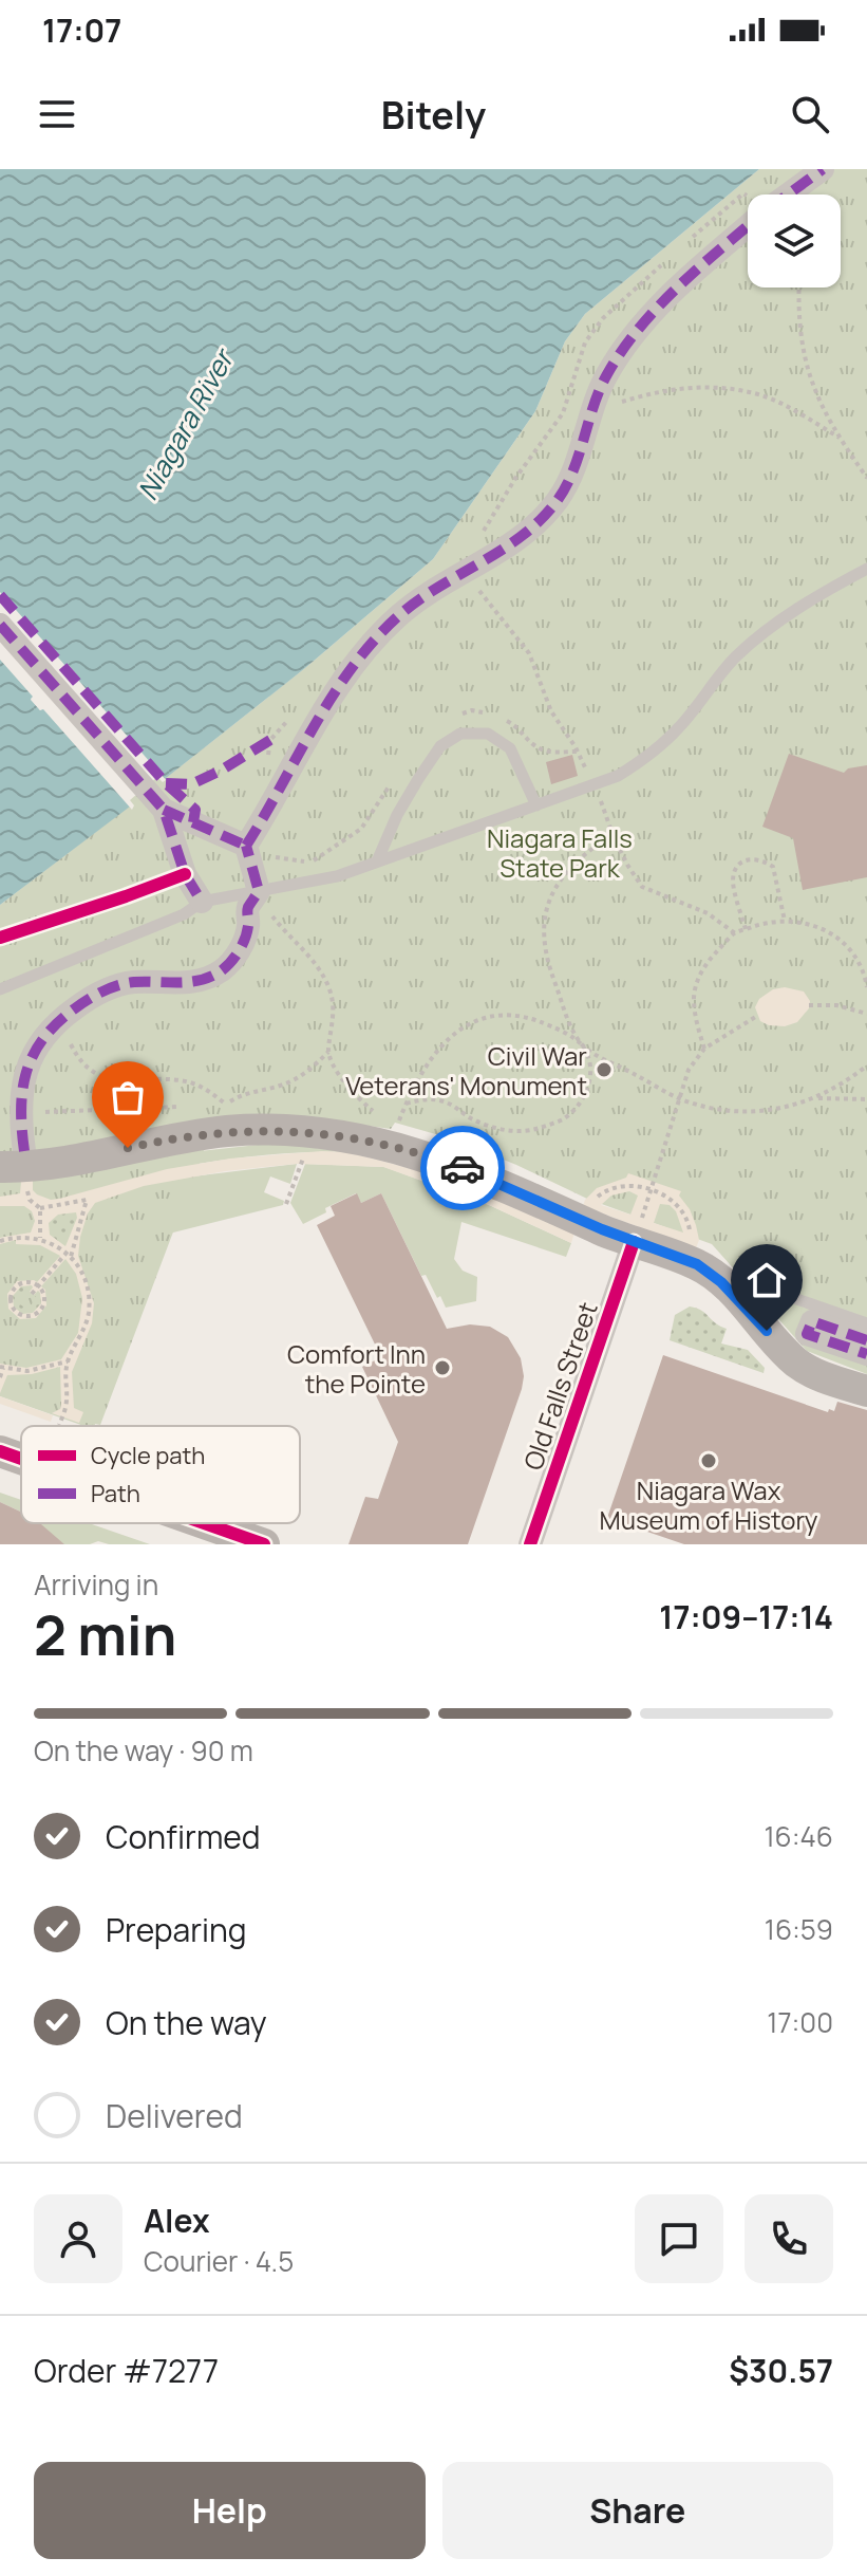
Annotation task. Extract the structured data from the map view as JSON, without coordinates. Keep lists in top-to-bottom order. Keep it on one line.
{"streets":{"street":["Old Falls Street"]},"water":["Niagara River"],"parks":["Niagara Falls State Park"],"places":["Civil War Veterans' Monument","Comfort Inn the Pointe","Niagara Wax Museum of History"],"legend":["Cycle path","Path"],"page":{"status":"17:07","header":"Bitely","heading":["2 min","Arriving in","17:09–17:14"],"panel":["Alex","Courier · 4.5","Order #7277","$30.57"],"bar":"On the way · 90 m","list":[["Confirmed","16:46"],["Preparing","16:59"],["On the way","17:00"],"Delivered"],"buttons":["Help","Share"]}}
